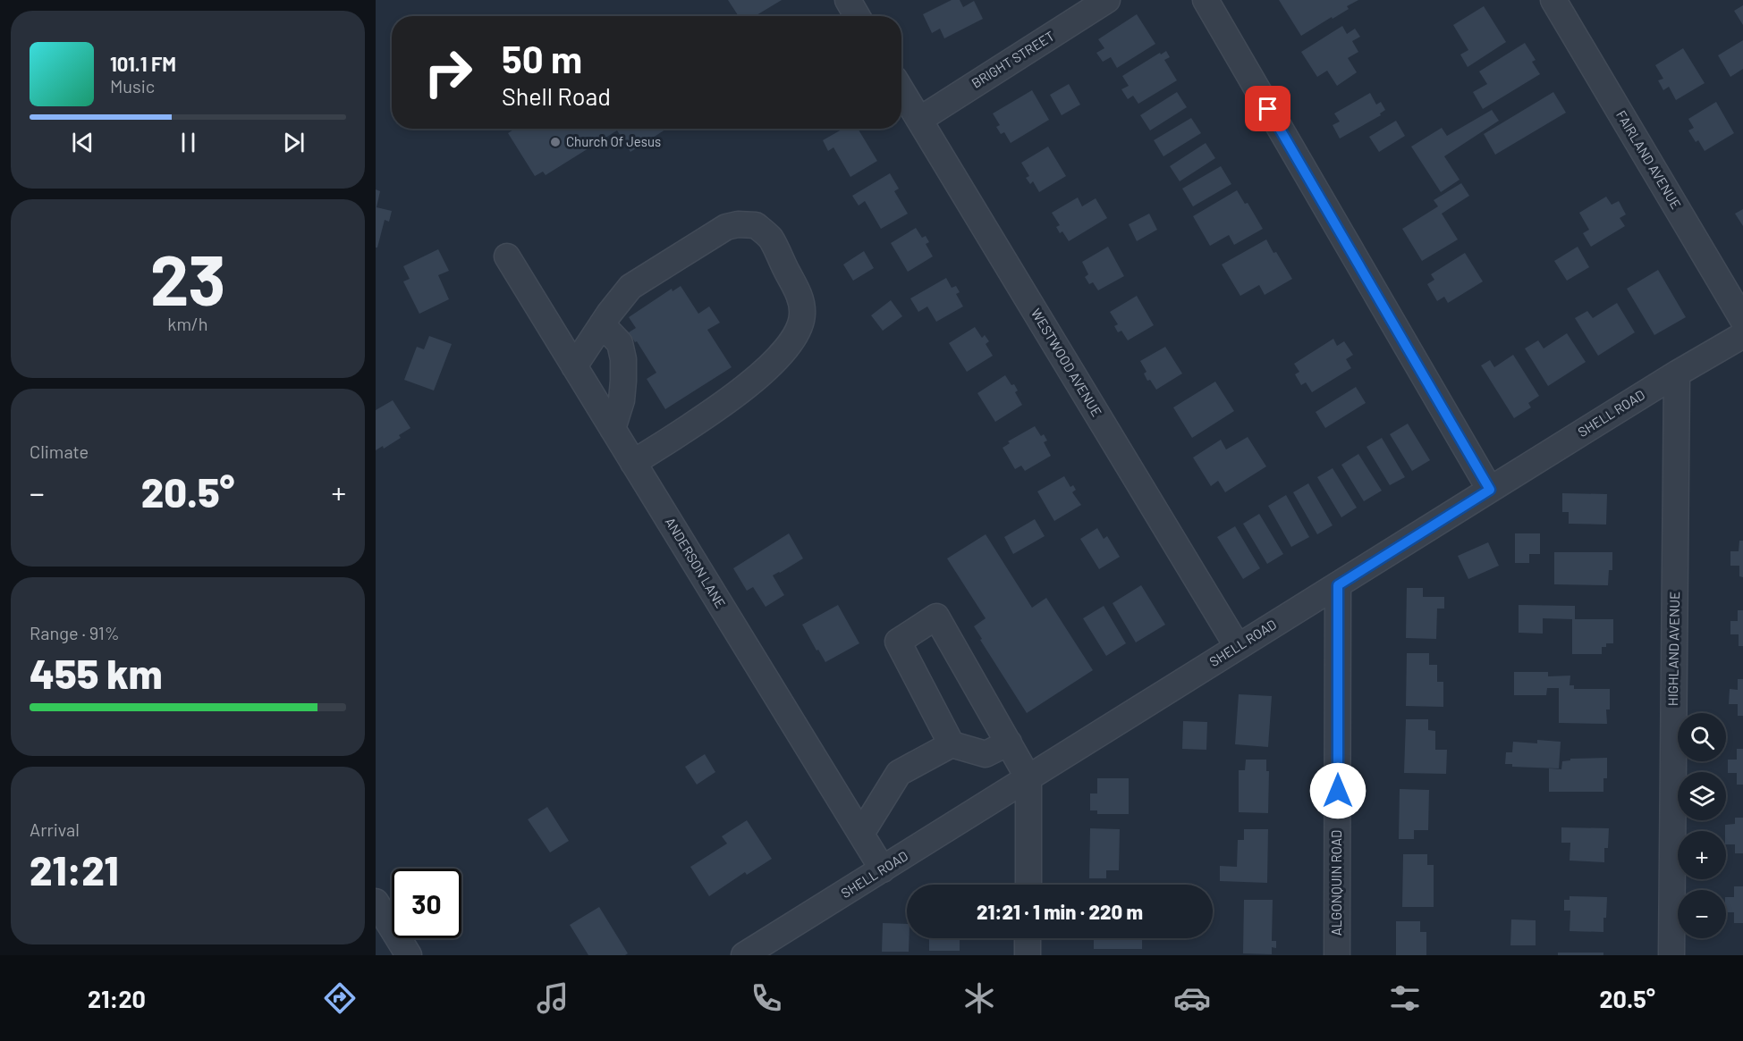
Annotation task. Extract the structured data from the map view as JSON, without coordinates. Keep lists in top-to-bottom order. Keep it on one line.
{"streets":{"street":["BRIGHT STREET","FAIRLAND AVENUE","WESTWOOD AVENUE","SHELL ROAD","ANDERSON LANE","HIGHLAND AVENUE","ALGONQUIN ROAD"]},"crossings":[["BRIGHT STREET","WESTWOOD AVENUE"],["WESTWOOD AVENUE","SHELL ROAD"],["SHELL ROAD","ANDERSON LANE"],["SHELL ROAD","HIGHLAND AVENUE"],["SHELL ROAD","ALGONQUIN ROAD"]],"places":["Church Of Jesus"],"page":{"turn":["50 m","Shell Road"],"song":["101.1 FM","Music"],"tile":[["23","km/h"],"Climate",["Range · 91%","455 km"],["Arrival","21:21"]],"heat":["−","20.5°","+"],"map_buttons":["+","−"],"limit":"30","trip":"21:21 · 1 min · 220 m","tabs":["21:20","20.5°"]}}
